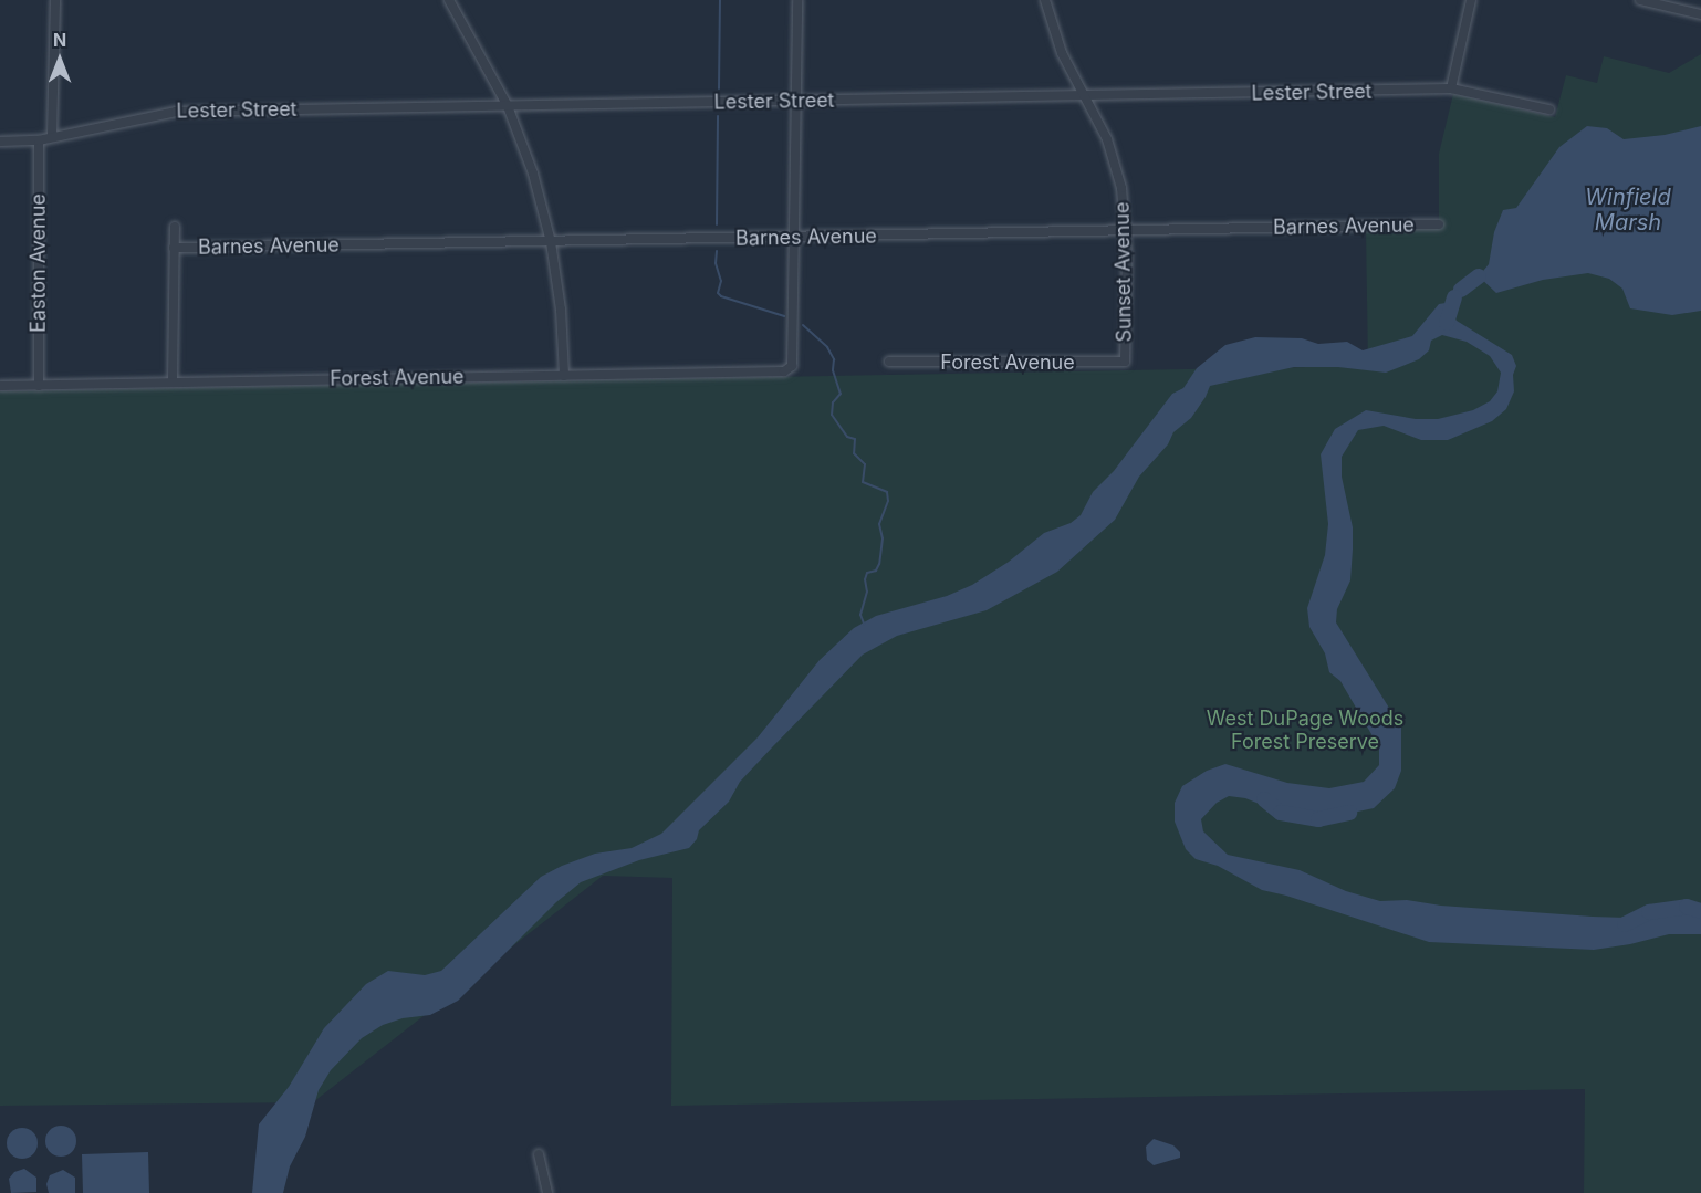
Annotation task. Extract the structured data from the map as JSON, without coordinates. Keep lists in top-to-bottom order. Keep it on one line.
{"streets":{"street":["Lester Street","Barnes Avenue","Easton Avenue","Sunset Avenue","Forest Avenue"]},"crossings":[["Lester Street","Easton Avenue"],["Lester Street","Sunset Avenue"],["Barnes Avenue","Sunset Avenue"],["Barnes Avenue","Forest Avenue"],["Easton Avenue","Forest Avenue"],["Sunset Avenue","Forest Avenue"]],"water":["Winfield Marsh"],"parks":["West DuPage Woods Forest Preserve"],"north":"top"}
